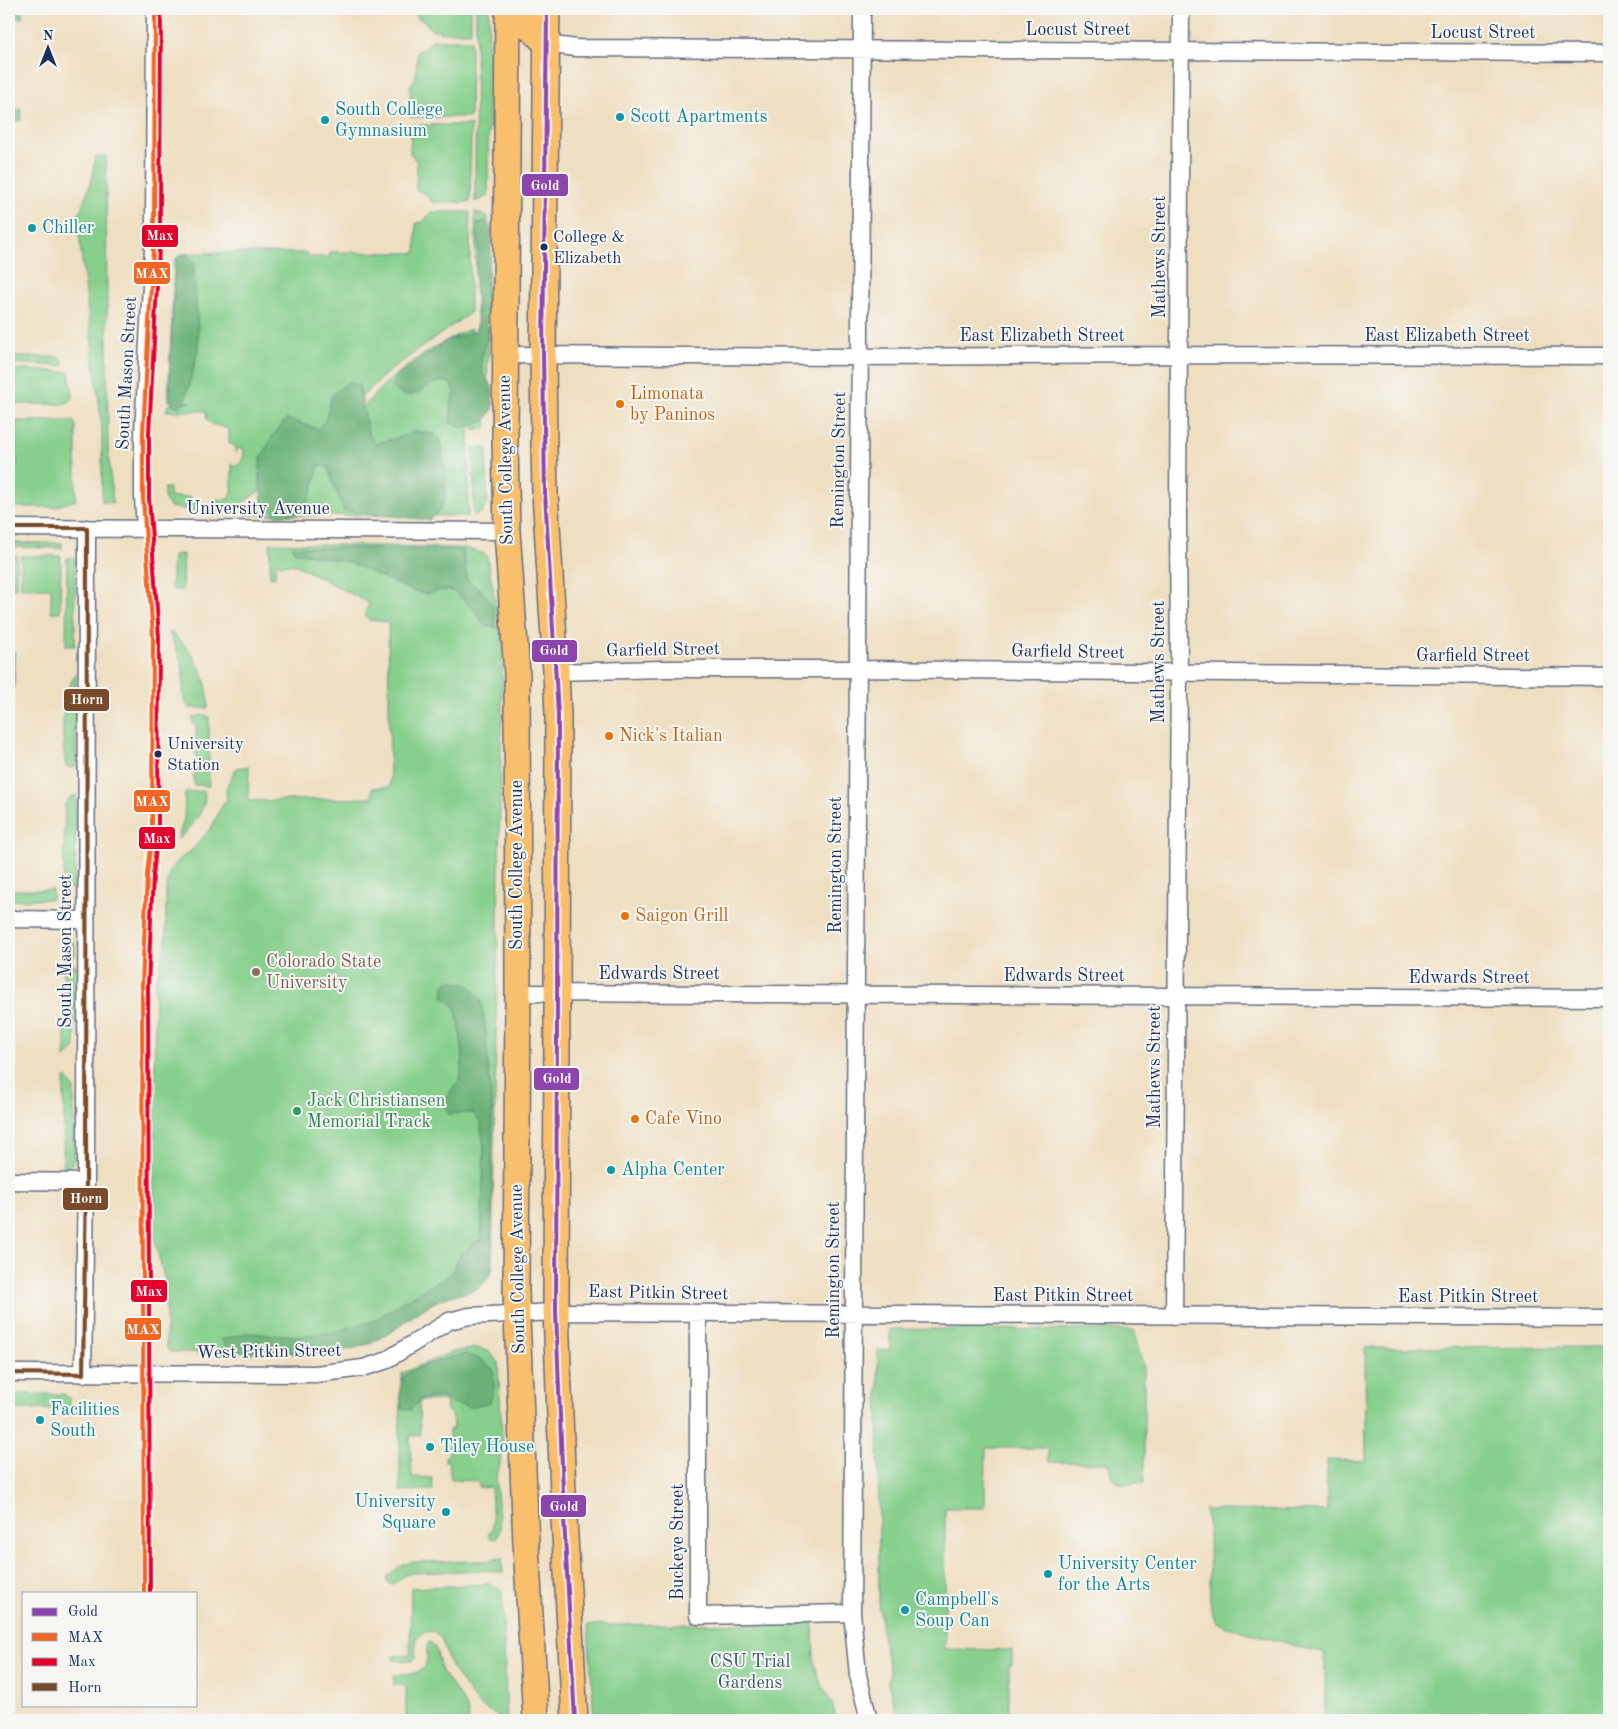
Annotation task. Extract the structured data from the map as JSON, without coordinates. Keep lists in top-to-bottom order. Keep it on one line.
{"streets":{"highway":["South College Avenue"],"street":["Locust Street","Mathews Street","East Elizabeth Street","South Mason Street","Remington Street","University Avenue","Garfield Street","Edwards Street","East Pitkin Street","West Pitkin Street","Buckeye Street"]},"crossings":[["Locust Street","Mathews Street"],["Locust Street","South College Avenue"],["Locust Street","Remington Street"],["Mathews Street","East Elizabeth Street"],["Mathews Street","Garfield Street"],["Mathews Street","Edwards Street"],["Mathews Street","East Pitkin Street"],["East Elizabeth Street","South College Avenue"],["East Elizabeth Street","Remington Street"],["South Mason Street","University Avenue"],["South Mason Street","West Pitkin Street"],["South College Avenue","University Avenue"],["South College Avenue","Garfield Street"],["South College Avenue","Edwards Street"],["South College Avenue","East Pitkin Street"],["South College Avenue","West Pitkin Street"],["Remington Street","Garfield Street"],["Remington Street","Edwards Street"],["Remington Street","East Pitkin Street"],["Remington Street","Buckeye Street"],["East Pitkin Street","West Pitkin Street"],["East Pitkin Street","Buckeye Street"]],"parks":["CSU Trial Gardens"],"places":["Scott Apartments","South College Gymnasium","Chiller","College & Elizabeth","Limonata by Paninos","Nick's Italian","University Station","Saigon Grill","Colorado State University","Jack Christiansen Memorial Track","Cafe Vino","Alpha Center","Facilities South","Tiley House","University Square","University Center for the Arts","Campbell's Soup Can"],"lines":["transit line Gold","transit line MAX","transit line Max","transit line Horn"],"legend":["Gold","MAX","Max","Horn"],"north":"top"}
